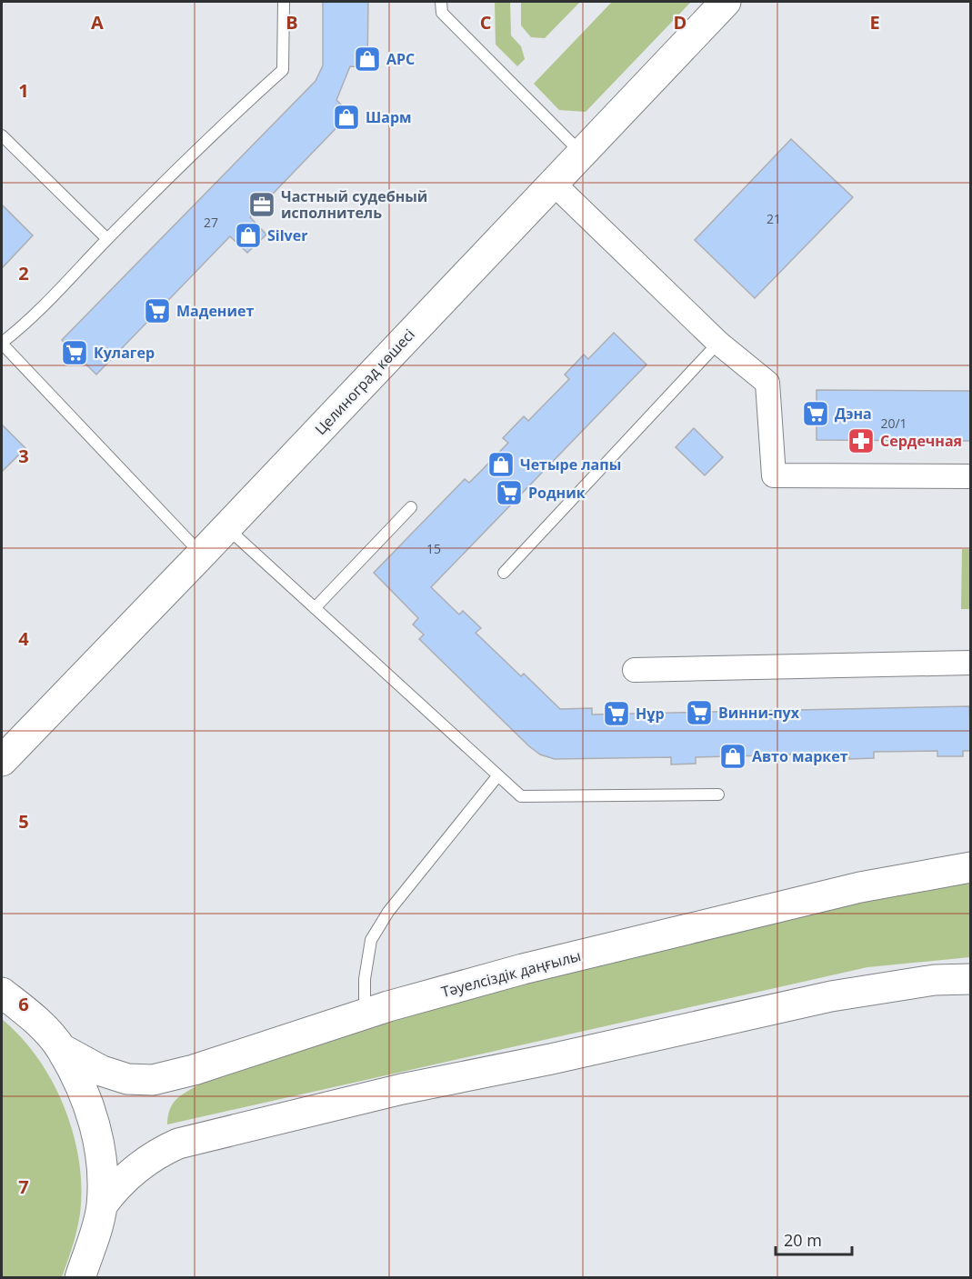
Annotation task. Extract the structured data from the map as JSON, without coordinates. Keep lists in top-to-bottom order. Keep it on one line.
{"streets":{"street":["Целиноград көшесі","Тәуелсіздік даңғылы"]},"places":{"shop":["АРС","Шарм","Silver","Четыре лапы","Авто маркет"],"office":["Частный судебный исполнитель"],"supermarket":["Мадениет","Кулагер","Дэна","Родник","Винни-пух","Нұр"],"pharmacy":["Сердечная"]},"house_numbers":["21","27","20/1","15"],"scale_bar":"20 m","grid":{"columns":["A","B","C","D","E"],"rows":["1","2","3","4","5","6","7"]}}
